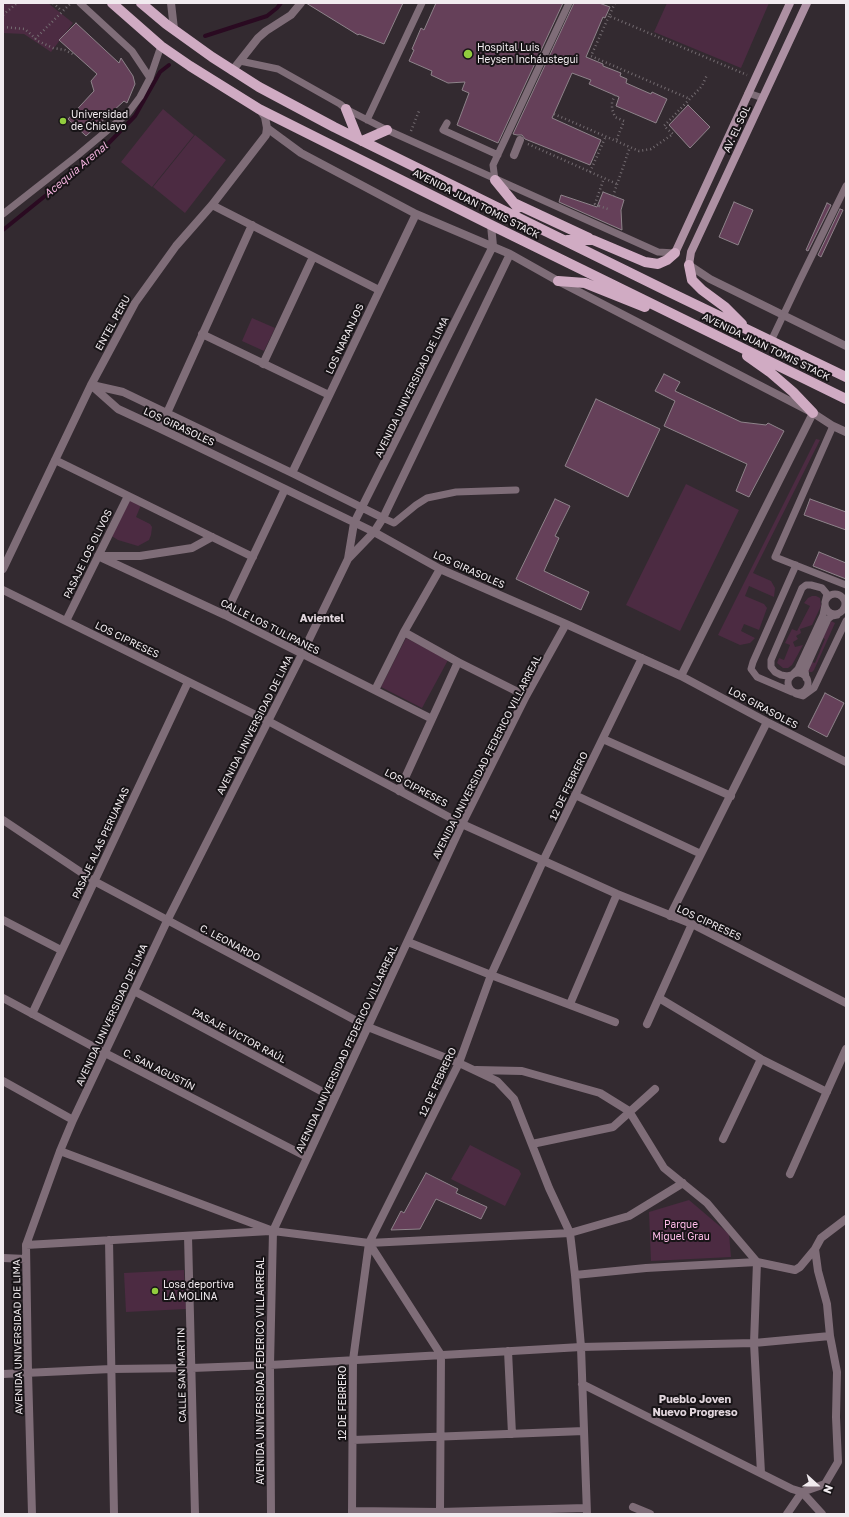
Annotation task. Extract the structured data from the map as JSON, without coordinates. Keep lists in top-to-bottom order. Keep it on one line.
{"streets":{"main road":["AVENIDA JUAN TOMIS STACK"],"street":["AV. EL SOL","ENTEL PERU","LOS NARANJOS","AVENIDA UNIVERSIDAD DE LIMA","LOS GIRASOLES","PASAJE LOS OLIVOS","CALLE LOS TULIPANES","LOS CIPRESES","AVENIDA UNIVERSIDAD FEDERICO VILLARREAL","12 DE FEBRERO","PASAJE ALAS PERUANAS","C. LEONARDO","PASAJE VICTOR RAÚL","C. SAN AGUSTÍN","CALLE SAN MARTIN"]},"crossings":[["ENTEL PERU","LOS GIRASOLES"],["AVENIDA UNIVERSIDAD DE LIMA","LOS GIRASOLES"],["AVENIDA UNIVERSIDAD DE LIMA","CALLE LOS TULIPANES"],["AVENIDA UNIVERSIDAD DE LIMA","LOS CIPRESES"],["AVENIDA UNIVERSIDAD DE LIMA","C. LEONARDO"],["AVENIDA UNIVERSIDAD DE LIMA","PASAJE VICTOR RAÚL"],["AVENIDA UNIVERSIDAD DE LIMA","C. SAN AGUSTÍN"],["LOS GIRASOLES","AVENIDA UNIVERSIDAD FEDERICO VILLARREAL"],["LOS GIRASOLES","12 DE FEBRERO"],["PASAJE LOS OLIVOS","CALLE LOS TULIPANES"],["PASAJE LOS OLIVOS","LOS CIPRESES"],["LOS CIPRESES","AVENIDA UNIVERSIDAD FEDERICO VILLARREAL"],["LOS CIPRESES","12 DE FEBRERO"],["LOS CIPRESES","PASAJE ALAS PERUANAS"],["AVENIDA UNIVERSIDAD FEDERICO VILLARREAL","C. LEONARDO"],["AVENIDA UNIVERSIDAD FEDERICO VILLARREAL","PASAJE VICTOR RAÚL"],["AVENIDA UNIVERSIDAD FEDERICO VILLARREAL","C. SAN AGUSTÍN"],["12 DE FEBRERO","C. LEONARDO"],["PASAJE ALAS PERUANAS","C. LEONARDO"],["PASAJE ALAS PERUANAS","C. SAN AGUSTÍN"]],"districts":["Avientel","Pueblo Joven Nuevo Progreso"],"water":["Acequia Arenal"],"parks":["Parque Miguel Grau"],"places":["Hospital Luis Heysen Incháustegui","Universidad de Chiclayo","Losa deportiva LA MOLINA"],"north":"right"}
